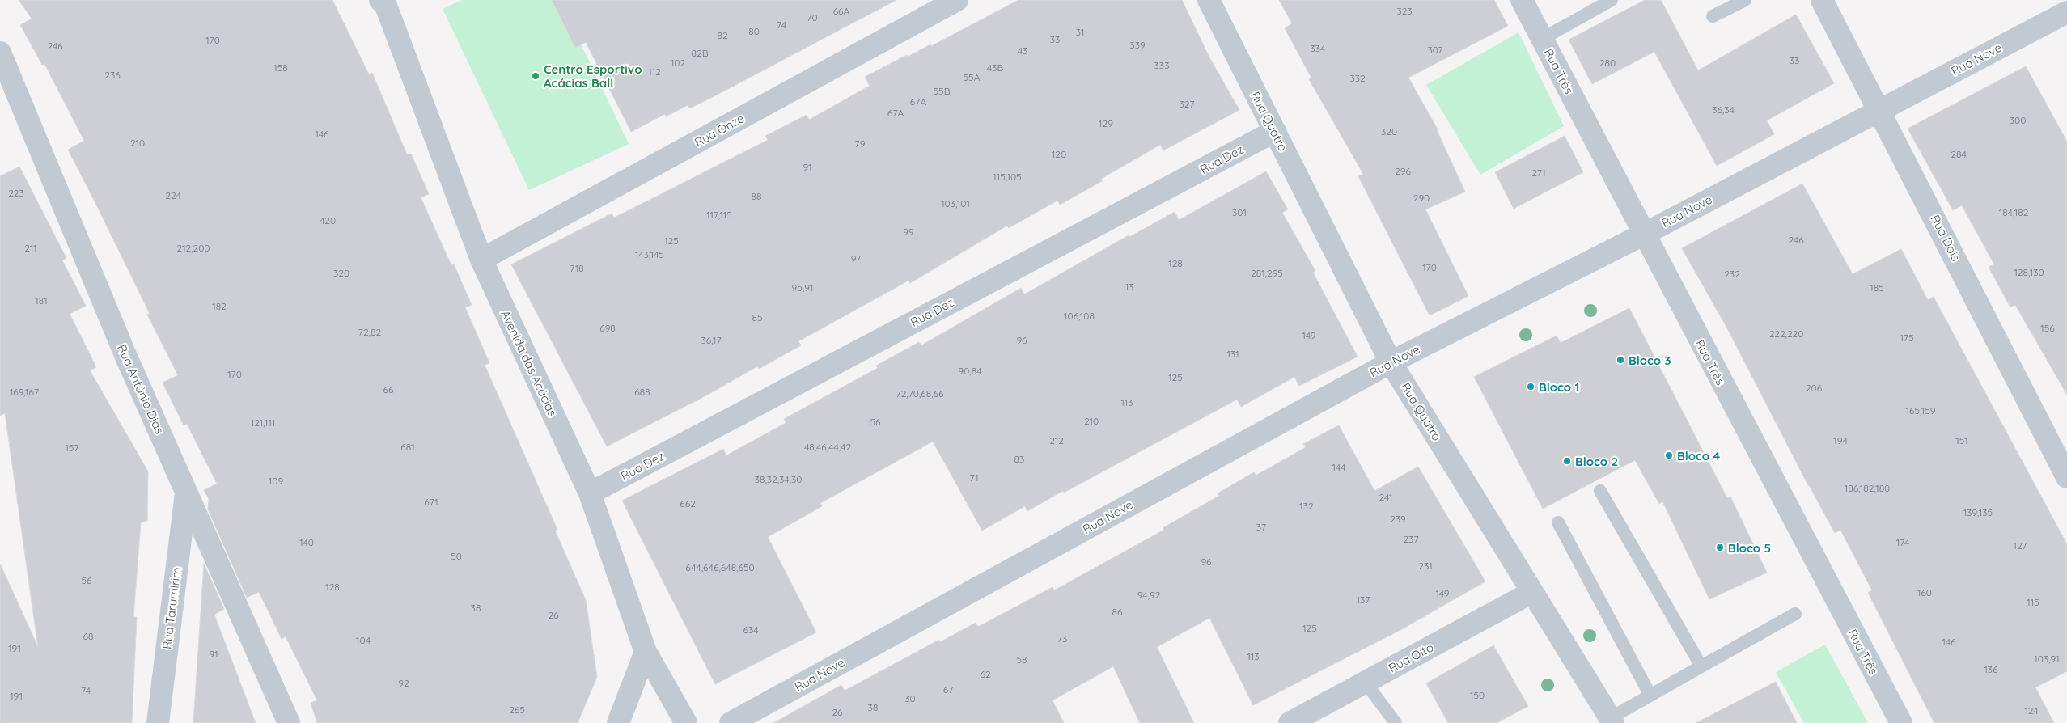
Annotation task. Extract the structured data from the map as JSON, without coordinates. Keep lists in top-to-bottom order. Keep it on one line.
{"streets":{"street":["Rua Nove","Rua Três","Rua Quatro","Rua Onze","Rua Dez","Rua Dois","Avenida das Acácias","Rua Antônio Dias","Rua Tarumirim","Rua Oito"]},"crossings":[["Rua Nove","Rua Três"],["Rua Nove","Rua Quatro"],["Rua Nove","Rua Dois"],["Rua Quatro","Rua Dez"],["Rua Quatro","Rua Oito"],["Rua Onze","Avenida das Acácias"],["Rua Dez","Avenida das Acácias"],["Rua Antônio Dias","Rua Tarumirim"]],"places":["Centro Esportivo Acácias Ball","Bloco 3","Bloco 1","Bloco 4","Bloco 2","Bloco 5"],"house_numbers":["66A","323","70","74","80","31","82","33","170","339","246","334","307","43","82B","33","102","280","333","158","43B","112","236","55A","332","55B","67A","327","36,34","67A","300","129","320","146","210","79","120","284","91","296","271","115,105","223","224","88","290","103,101","301","184,182","117,115","420","99","246","125","211","212,200","143,145","97","128","170","718","128,130","320","281,295","232","13","95,91","185","181","182","106,108","85","698","156","72,82","222,220","149","175","36,17","96","131","90,84","170","125","206","66","169,167","688","72,70,68,66","113","165,159","210","56","121,111","212","194","151","681","48,46,44,42","157","83","144","71","38,32,34,30","109","186,182,180","241","671","662","132","139,135","239","37","237","140","174","127","50","96","231","644,646,648,650","56","128","160","149","94,92","137","115","38","86","26","125","634","68","73","104","146","191","91","113","103,91","58","136","62","92","67","74","150","191","30","38","265","124","26"]}
